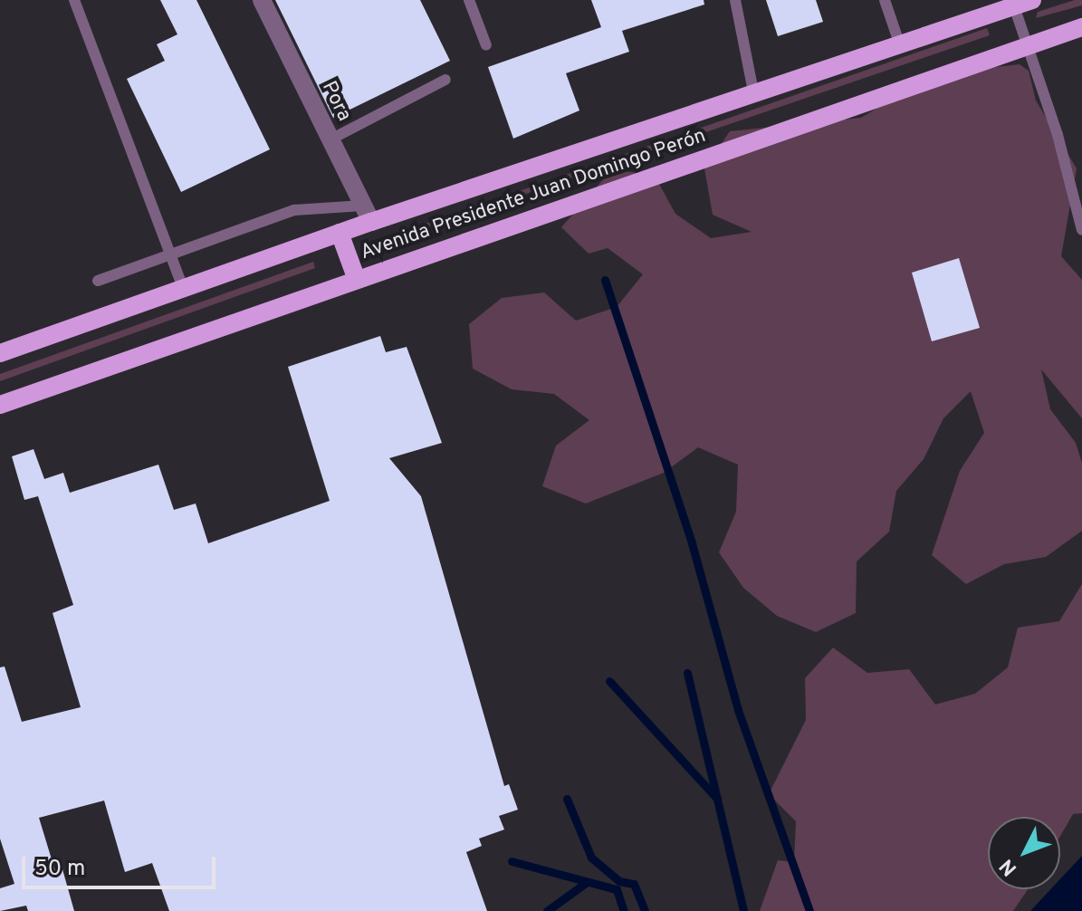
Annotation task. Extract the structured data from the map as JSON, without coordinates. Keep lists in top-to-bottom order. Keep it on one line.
{"streets":{"main road":["Avenida Presidente Juan Domingo Perón"],"street":["Pora"]},"crossings":[["Pora","Avenida Presidente Juan Domingo Perón"]],"scale_bar":"50 m","north":"bottom left"}
